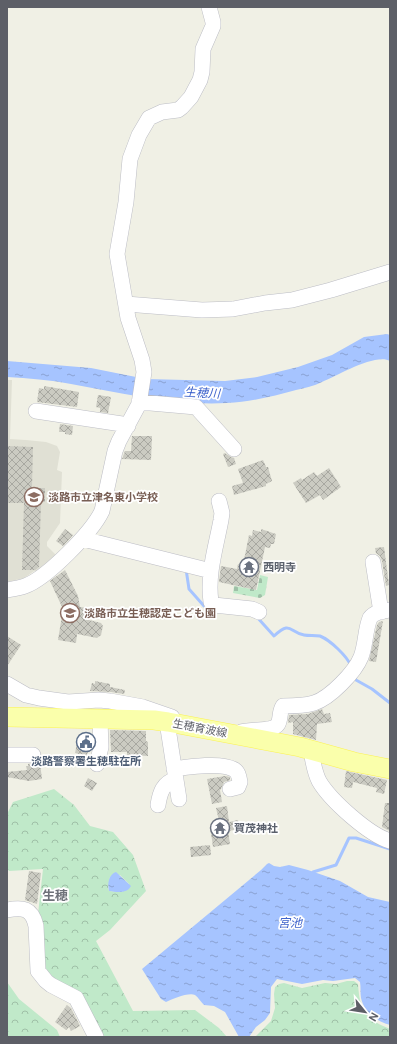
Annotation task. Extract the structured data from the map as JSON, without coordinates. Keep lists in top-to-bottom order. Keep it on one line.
{"streets":{"main road":["生穂育波線"]},"districts":["生穂"],"water":["生穂川","宮池"],"places":{"school or university":["淡路市立津名東小学校","淡路市立生穂認定こども園"],"temple":["西明寺","賀茂神社"],"public building":["淡路警察署生穂駐在所"]},"north":"bottom right"}
